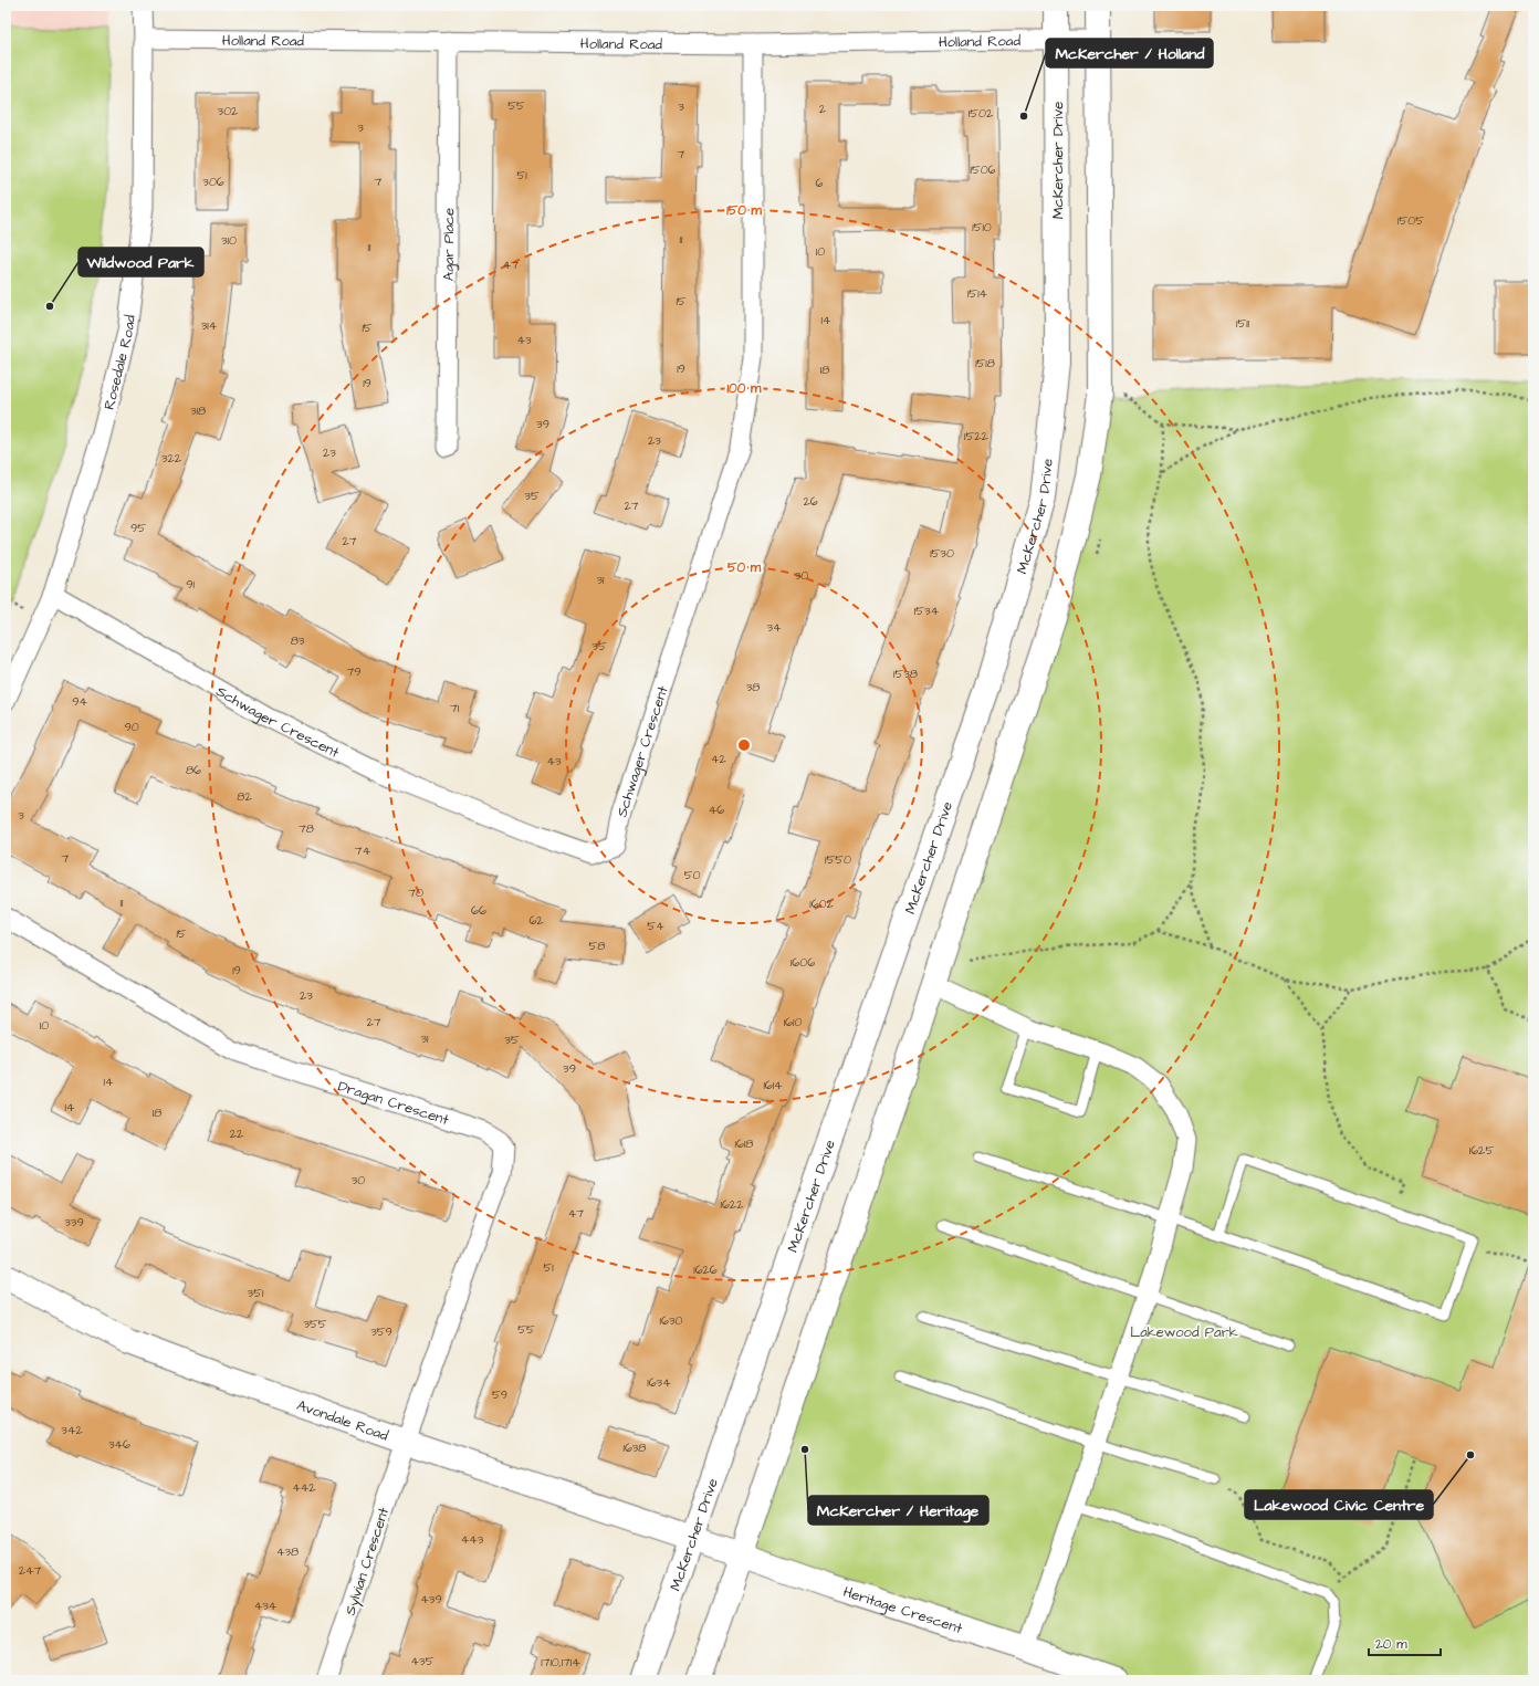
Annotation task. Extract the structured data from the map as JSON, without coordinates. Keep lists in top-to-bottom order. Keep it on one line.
{"streets":{"main road":["McKercher Drive","Avondale Road","Heritage Crescent"],"street":["Holland Road","Agar Place","Rosedale Road","Schwager Crescent","Dragan Crescent","Sylvian Crescent"]},"crossings":[["Holland Road","McKercher Drive"],["Holland Road","Agar Place"],["Holland Road","Rosedale Road"],["Holland Road","Schwager Crescent"],["McKercher Drive","Avondale Road"],["McKercher Drive","Heritage Crescent"],["Rosedale Road","Schwager Crescent"],["Dragan Crescent","Avondale Road"],["Dragan Crescent","Sylvian Crescent"],["Avondale Road","Sylvian Crescent"],["Avondale Road","Heritage Crescent"]],"parks":["Lakewood Park"],"places":["McKercher / Holland","Wildwood Park","McKercher / Heritage","Lakewood Civic Centre"],"house_numbers":["55","3","2","302","1502","3","7","1506","51","306","7","6","1505","1510","11","310","11","10","47","1514","15","14","1511","314","15","43","1518","19","18","19","318","39","1522","23","23","322","35","26","27","95","27","1530","30","31","91","1534","34","83","35","79","1538","38","94","71","90","42","43","86","82","46","3","78","74","7","1550","50","70","11","1602","66","62","54","15","58","1606","19","23","27","1610","10","31","35","39","14","1614","14","18","22","1618","1625","30","1622","47","339","51","1626","351","1630","355","55","359","1634","59","342","346","1638","442","443","438","247","439","434","435","1710,1714"],"scale_bar":"20 m","rings":["150 m","100 m","50 m"]}
